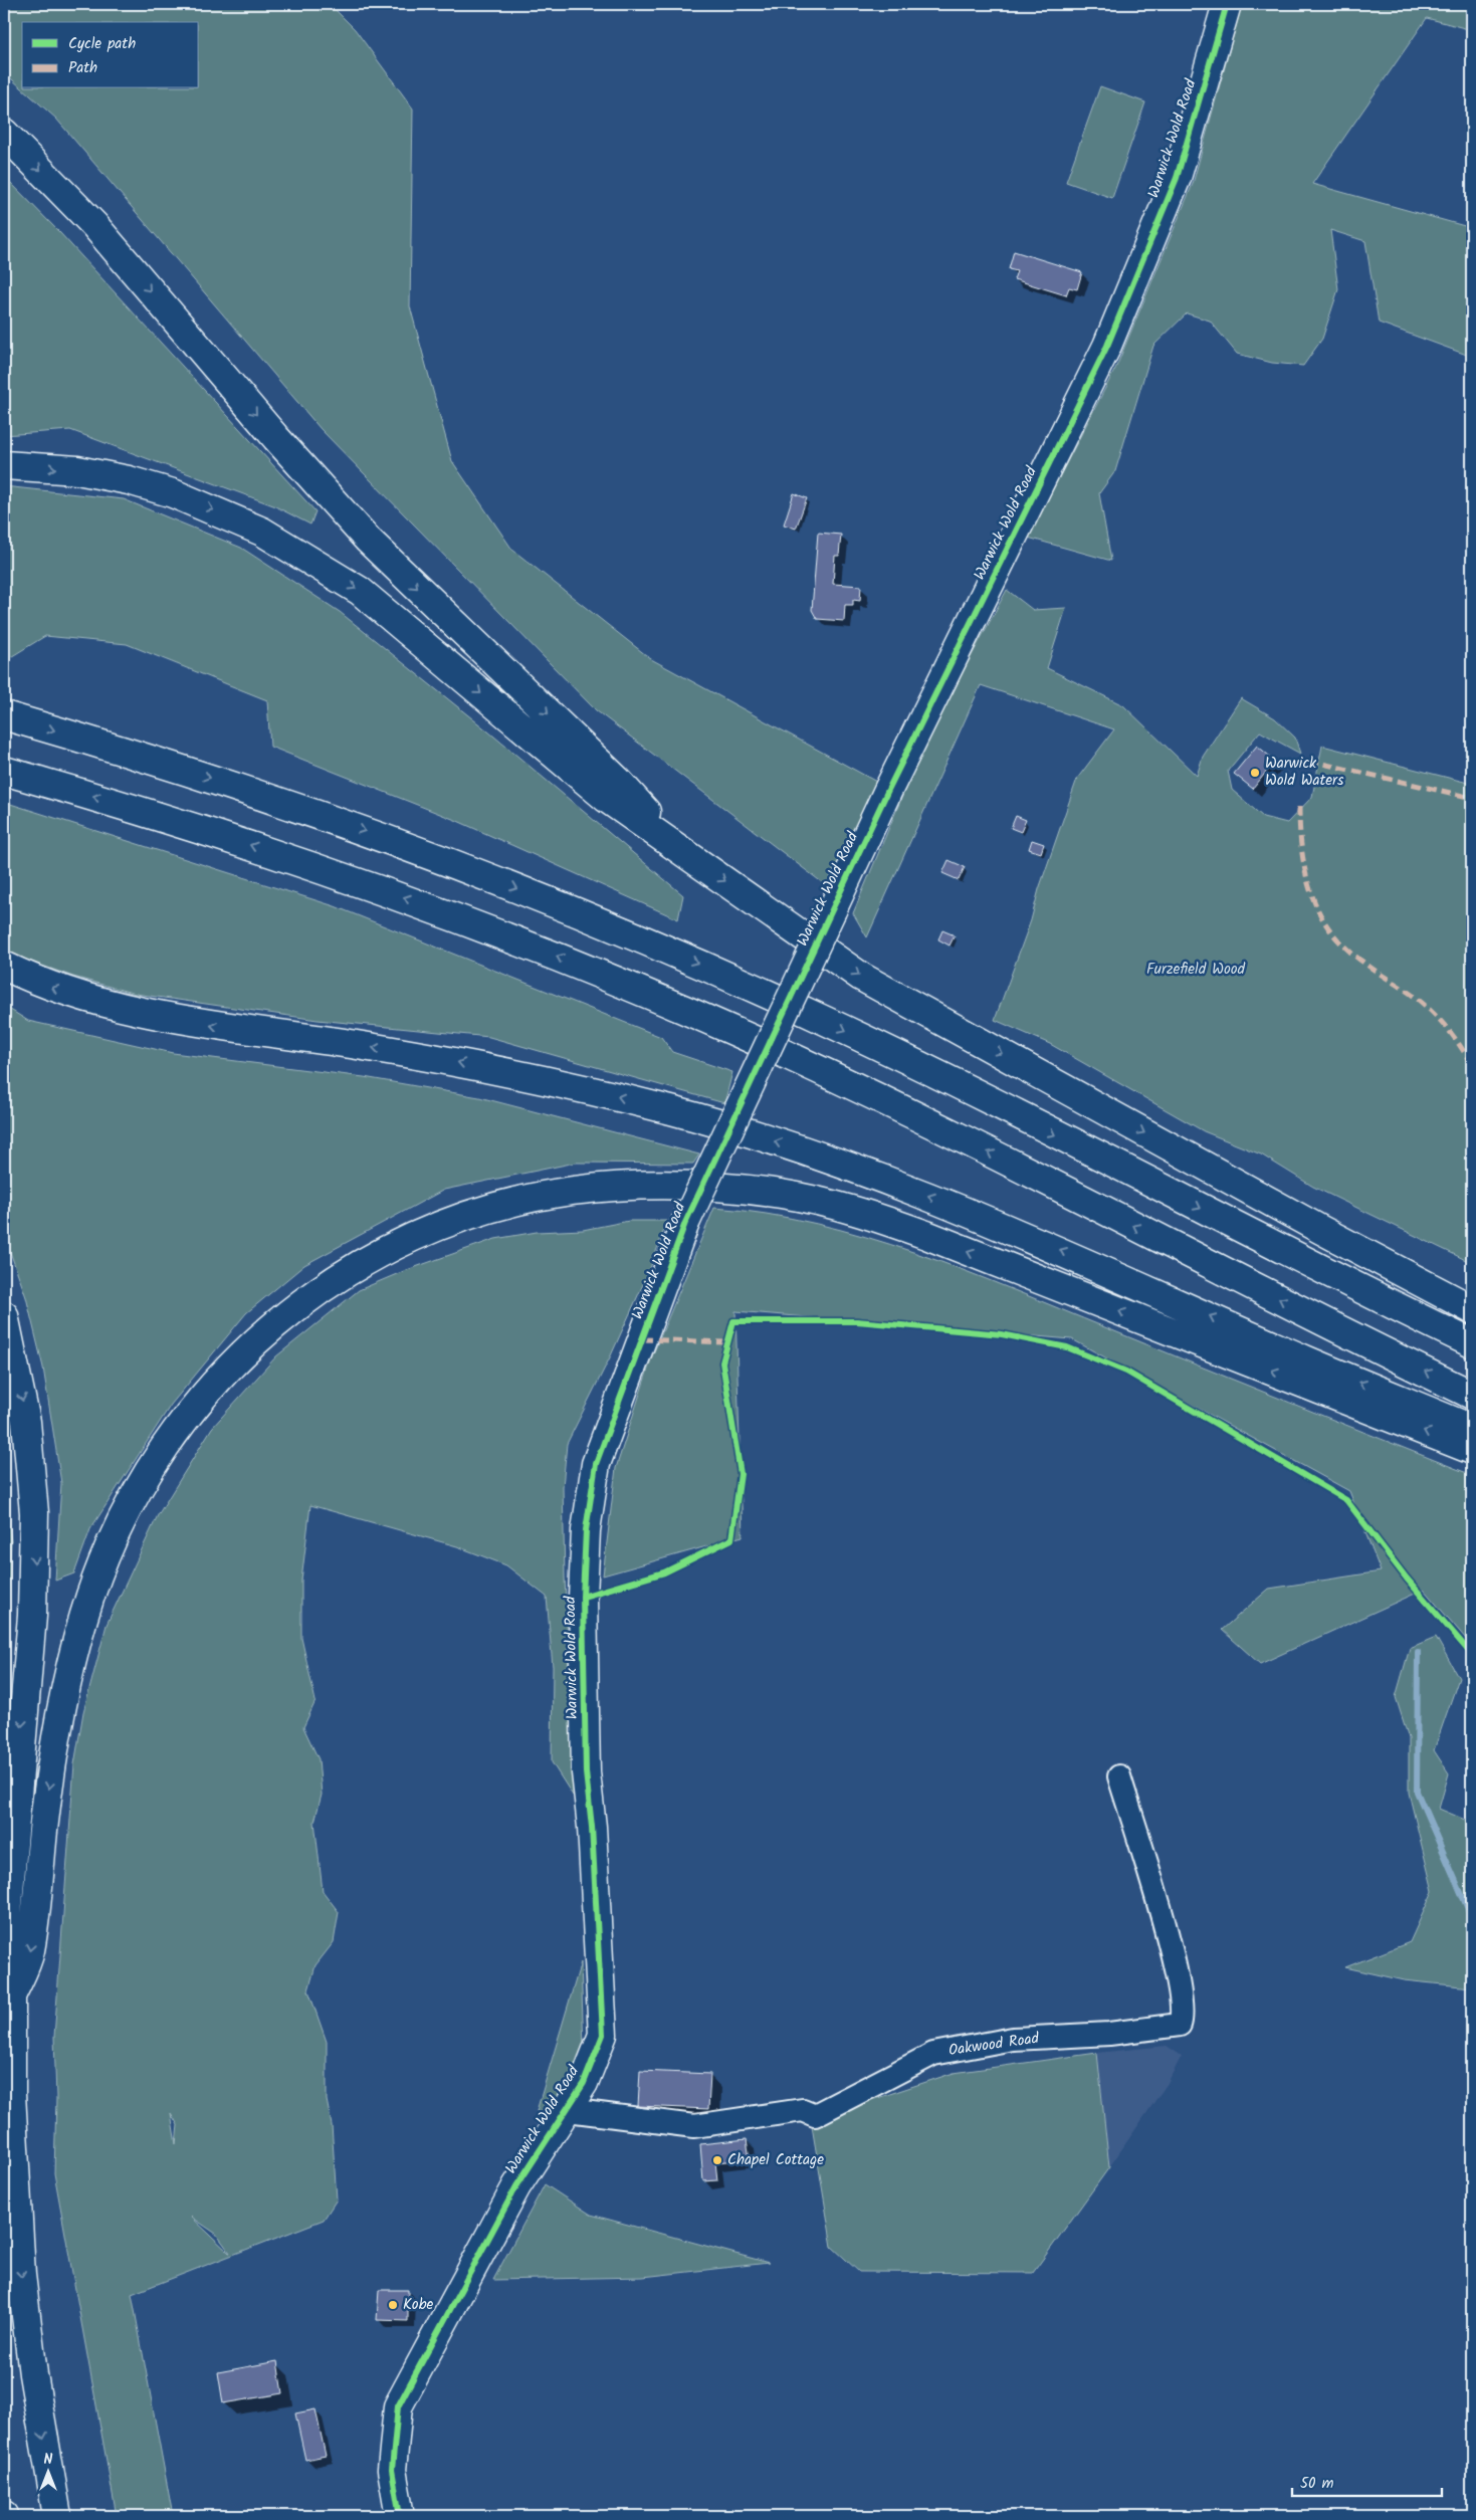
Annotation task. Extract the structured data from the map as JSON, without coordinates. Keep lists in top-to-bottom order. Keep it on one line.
{"streets":{"main road":["Warwick Wold Road"],"street":["Oakwood Road"]},"crossings":[["Warwick Wold Road","Oakwood Road"]],"parks":["Furzefield Wood"],"places":["Warwick Wold Waters","Chapel Cottage","Kobe"],"legend":["Cycle path","Path"],"scale_bar":"50 m","north":"top"}
